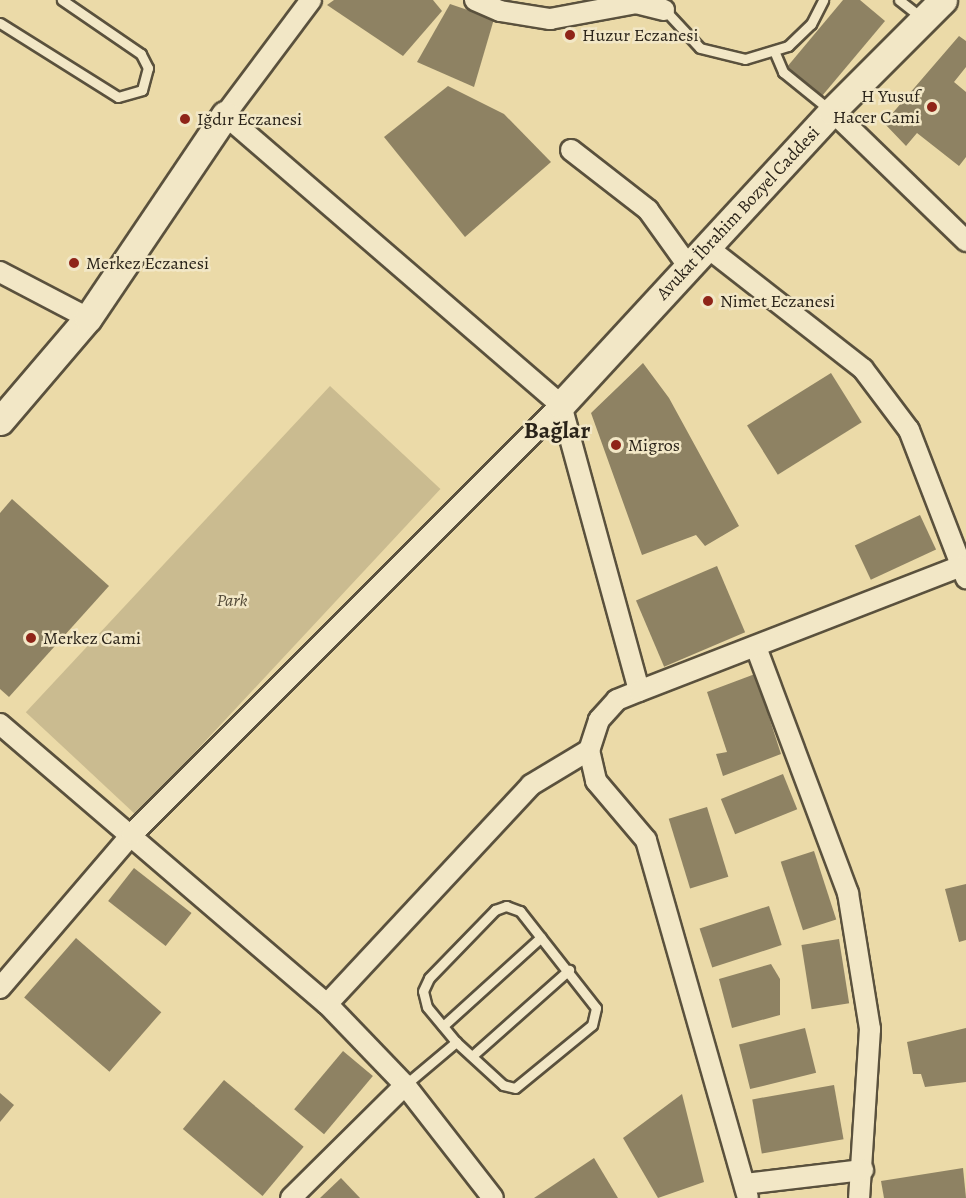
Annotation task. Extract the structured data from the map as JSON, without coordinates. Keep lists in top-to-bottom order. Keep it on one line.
{"streets":{"street":["Avukat İbrahim Bozyel Caddesi"]},"districts":["Bağlar"],"parks":["Park"],"places":["Huzur Eczanesi","H Yusuf Hacer Cami","Iğdır Eczanesi","Merkez Eczanesi","Nimet Eczanesi","Migros","Merkez Cami"]}
